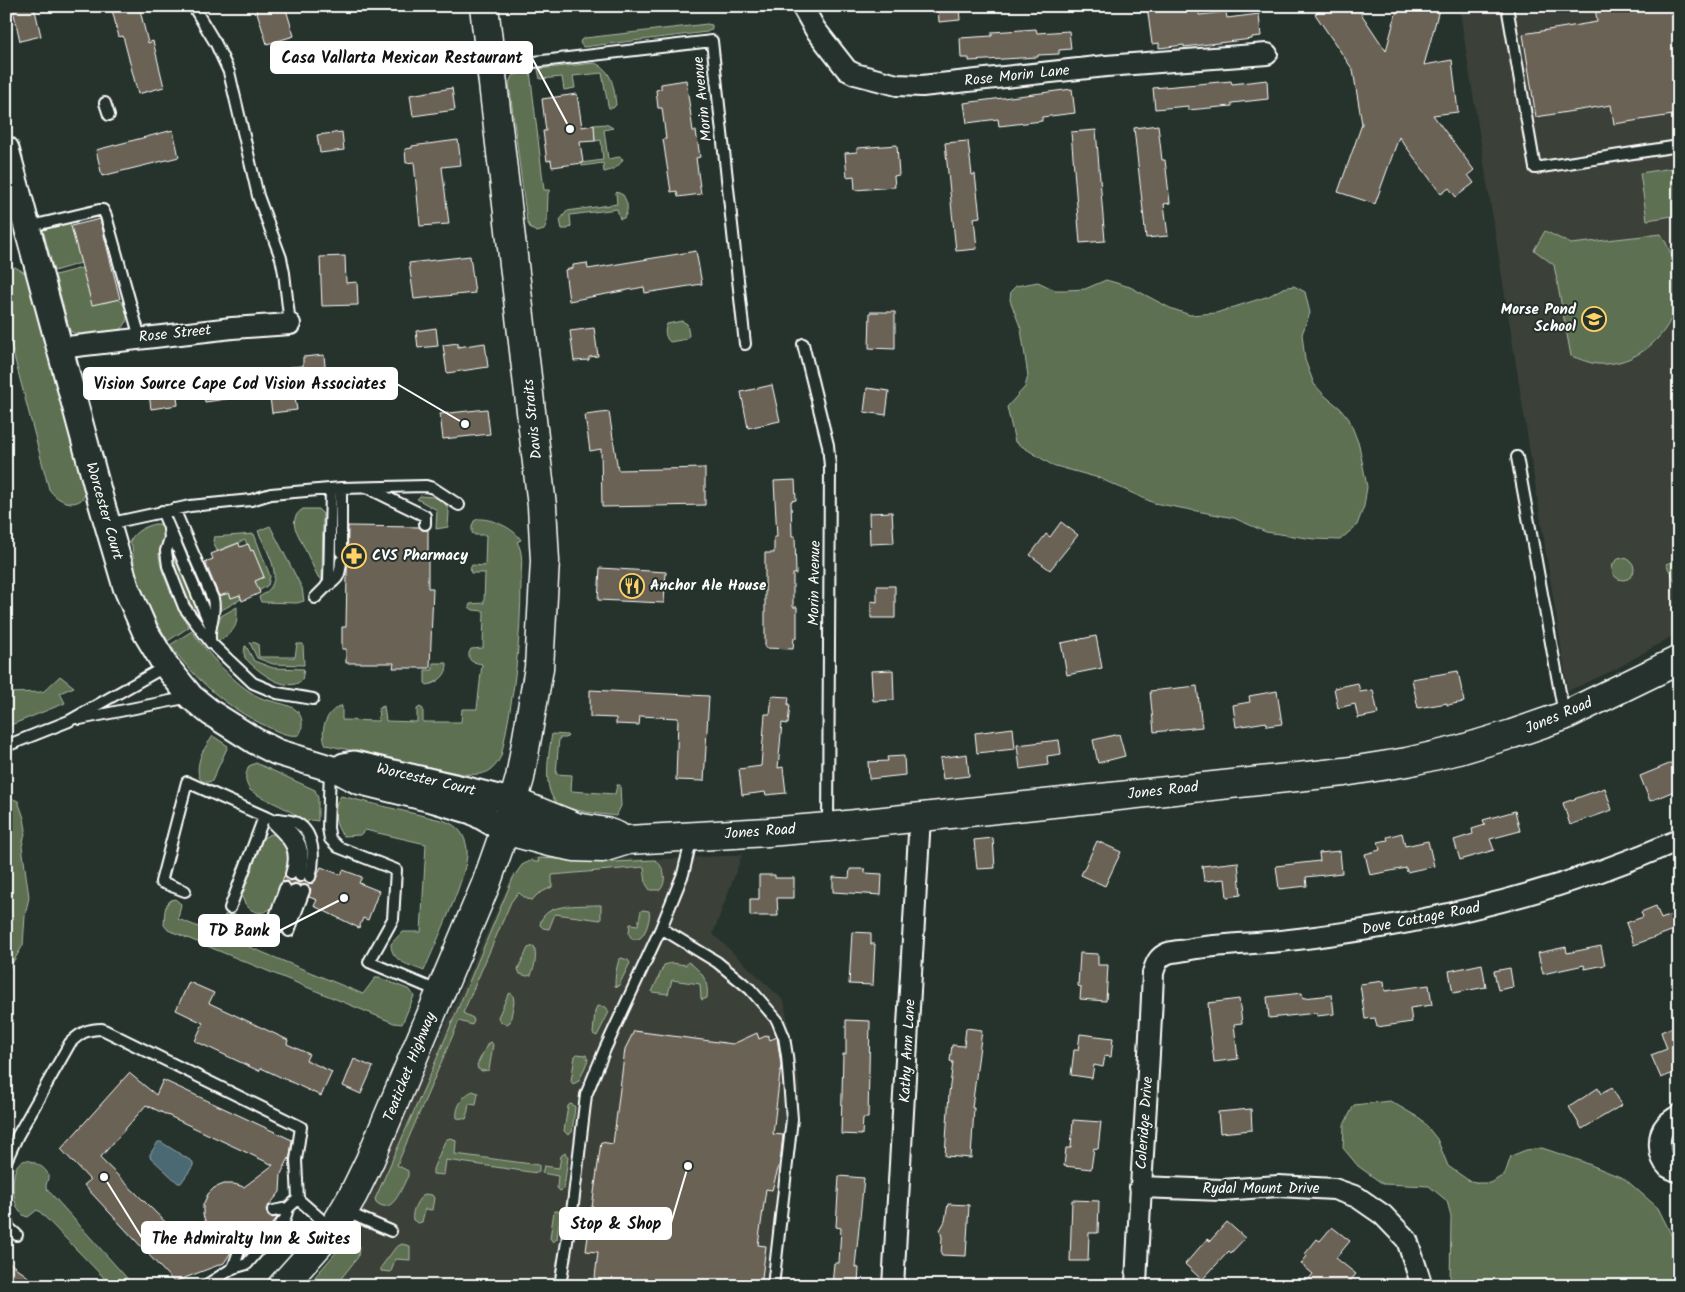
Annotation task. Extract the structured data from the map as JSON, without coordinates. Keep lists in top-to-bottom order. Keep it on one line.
{"streets":{"main road":["Davis Straits","Jones Road","Teaticket Highway"],"street":["Rose Morin Lane","Rose Street","Worcester Court","Dove Cottage Road","Kathy Ann Lane","Coleridge Drive","Rydal Mount Drive"],"lane":["Morin Avenue"]},"crossings":[["Morin Avenue","Davis Straits"],["Morin Avenue","Jones Road"],["Rose Street","Worcester Court"],["Davis Straits","Worcester Court"],["Davis Straits","Jones Road"],["Davis Straits","Teaticket Highway"],["Worcester Court","Jones Road"],["Worcester Court","Teaticket Highway"],["Jones Road","Kathy Ann Lane"],["Jones Road","Teaticket Highway"],["Dove Cottage Road","Coleridge Drive"],["Coleridge Drive","Rydal Mount Drive"]],"places":{"other":["Casa Vallarta Mexican Restaurant","Vision Source Cape Cod Vision Associates","TD Bank","Stop & Shop","The Admiralty Inn & Suites"],"school or university":["Morse Pond School"],"pharmacy":["CVS Pharmacy"],"restaurant":["Anchor Ale House"]}}
